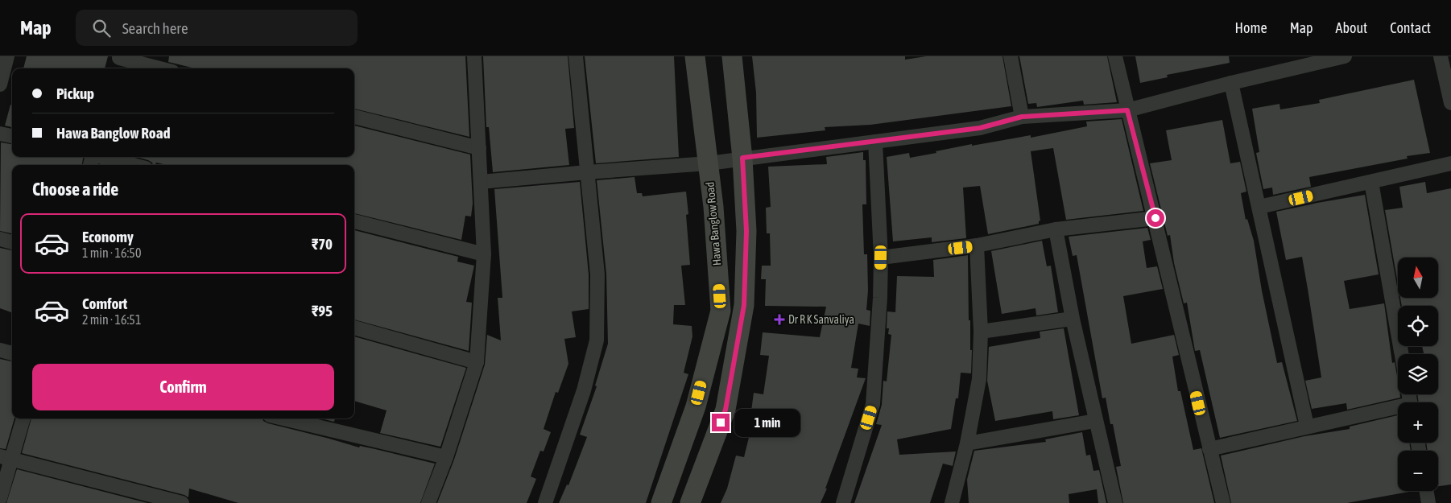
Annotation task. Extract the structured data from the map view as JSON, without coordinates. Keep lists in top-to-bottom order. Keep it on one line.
{"streets":{"street":["Hawa Banglow Road"]},"places":{"health":["Dr R K Sanvaliya"]},"north":"top","page":{"header":"Map","search":"Search here","nav":["Home","Map","About","Contact"],"banner":["Pickup","Hawa Banglow Road"],"heading":"Choose a ride","list":[{"name":"Economy","note":"1 min · 16:50","value":"₹70"},{"name":"Comfort","note":"2 min · 16:51","value":"₹95"}],"map_buttons":["+","−"],"buttons":"Confirm","bubble":"1 min"}}
